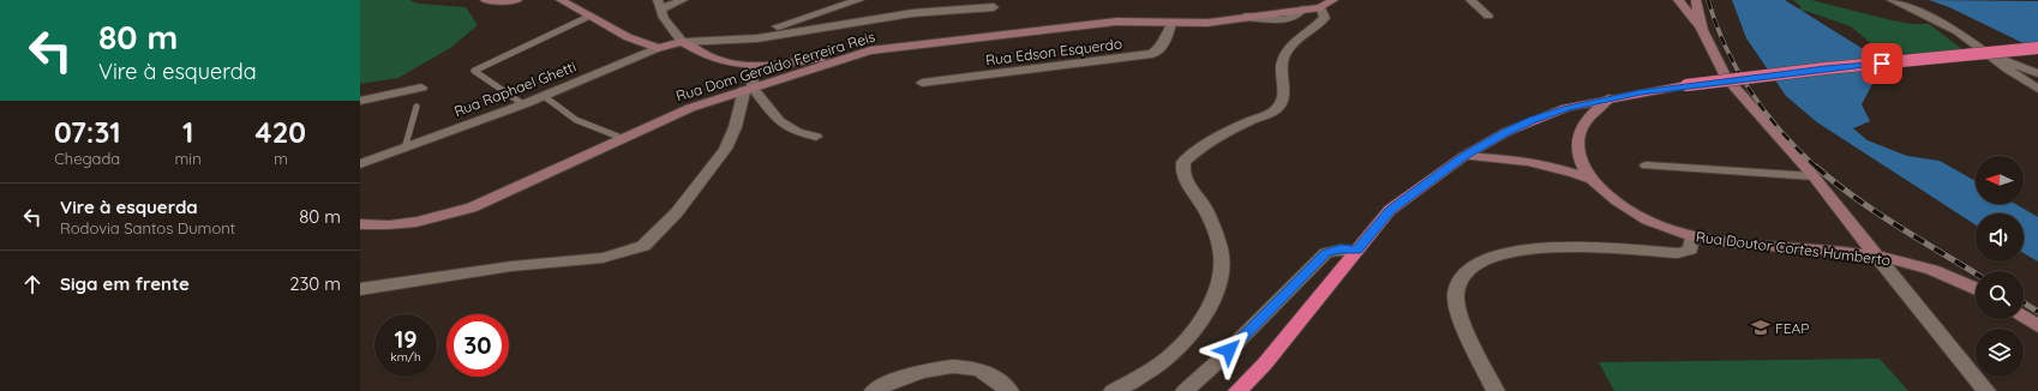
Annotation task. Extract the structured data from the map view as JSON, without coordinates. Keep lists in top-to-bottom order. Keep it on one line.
{"streets":{"street":["Rua Edson Esquerdo","Rua Dom Geraldo Ferreira Reis","Rua Raphael Ghetti","Rua Doutor Cortes Humberto"]},"crossings":[["Rua Edson Esquerdo","Rua Dom Geraldo Ferreira Reis"]],"places":{"school or university":["FEAP"]},"north":"left","page":{"turn":["80 m","Vire à esquerda"],"eta":["07:31","Chegada","1","min","420","m"],"list":[{"name":"Vire à esquerda","note":"Rodovia Santos Dumont","value":"80 m"},{"name":"Siga em frente","value":"230 m"}],"speed":"19 km/h","limit":"30"}}
